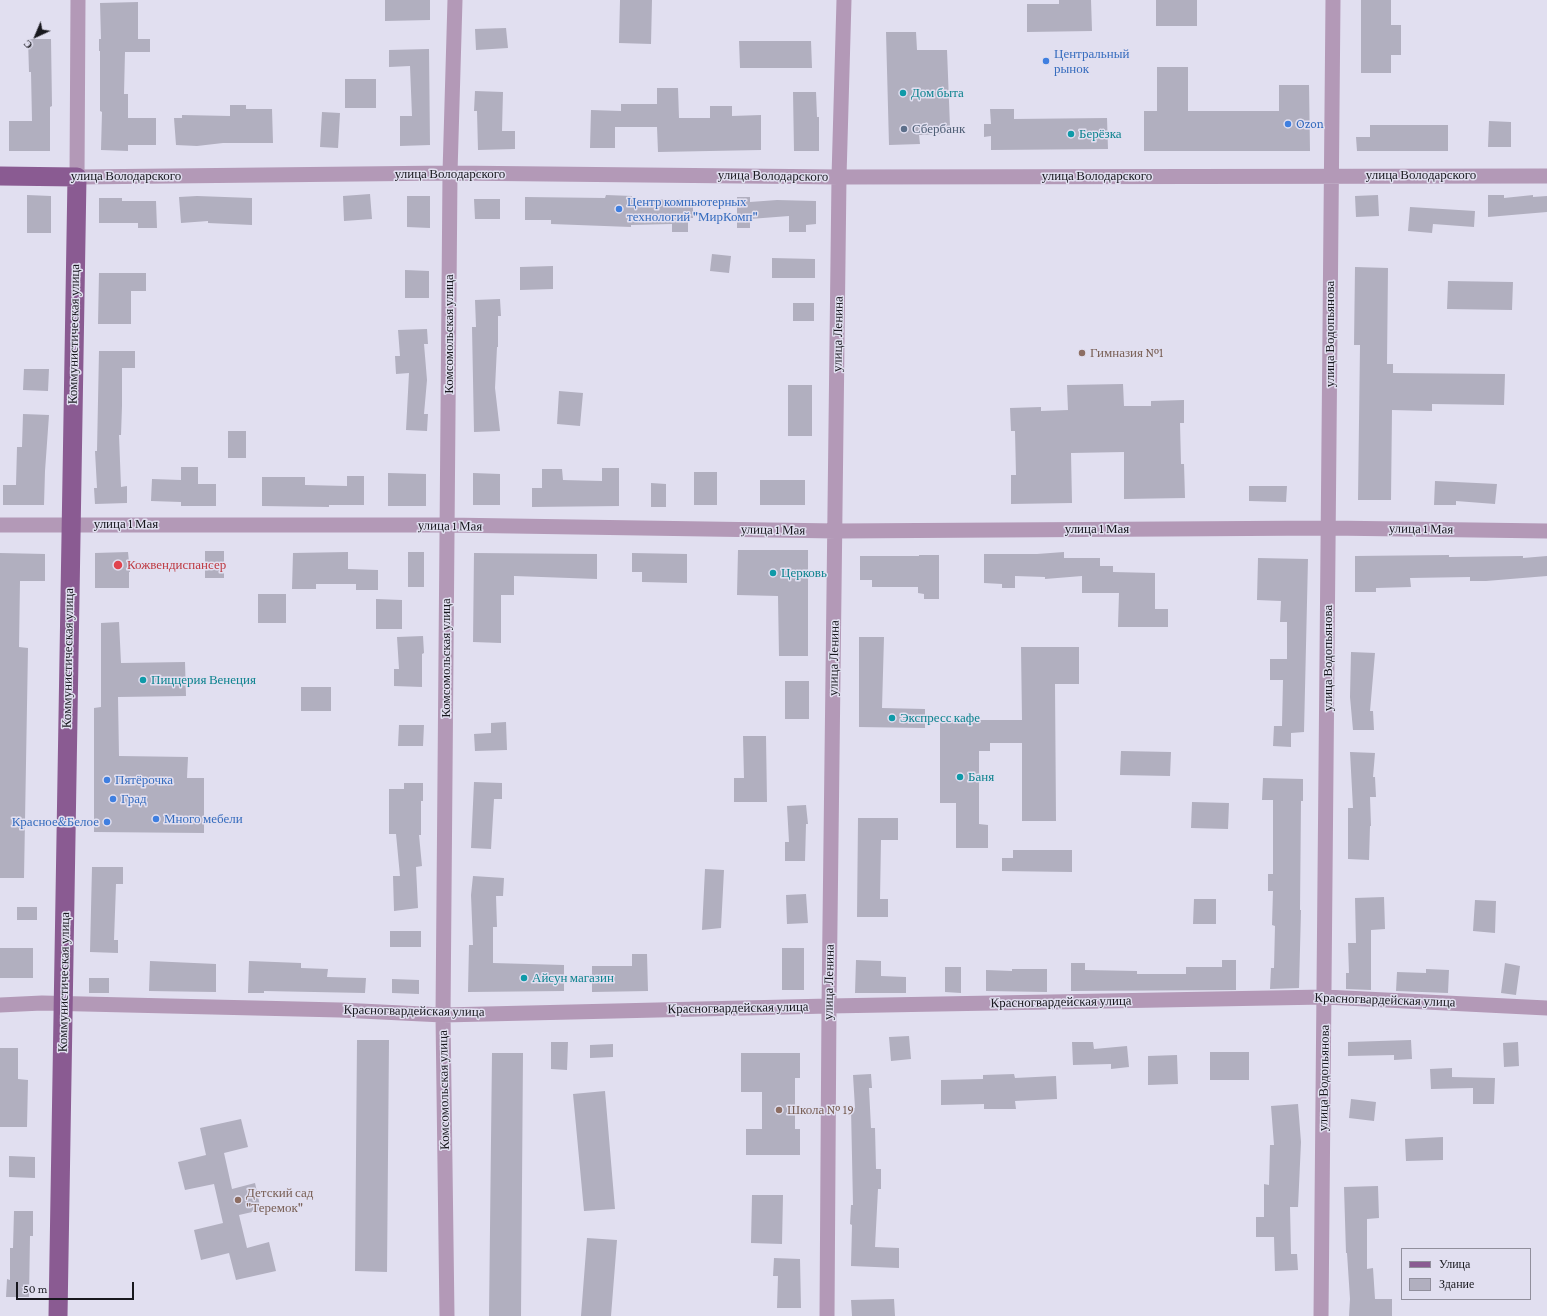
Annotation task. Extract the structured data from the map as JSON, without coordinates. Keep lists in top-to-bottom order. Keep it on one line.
{"streets":{"main road":["улица Володарского","Коммунистическая улица"],"street":["Комсомольская улица","улица Ленина","улица Водопьянова","улица 1 Мая","Красногвардейская улица"]},"crossings":[["улица Володарского","Коммунистическая улица"],["улица Володарского","Комсомольская улица"],["улица Володарского","улица Ленина"],["улица Володарского","улица Водопьянова"],["Коммунистическая улица","улица 1 Мая"],["Коммунистическая улица","Красногвардейская улица"],["Комсомольская улица","улица 1 Мая"],["Комсомольская улица","Красногвардейская улица"],["улица Ленина","улица 1 Мая"],["улица Ленина","Красногвардейская улица"],["улица Водопьянова","улица 1 Мая"],["улица Водопьянова","Красногвардейская улица"]],"places":["Центральный рынок","Дом быта","Ozon","Сбербанк","Берёзка","Центр компьютерных технологий \"МирКомп\"","Гимназия №1","Кожвендиспансер","Церковь","Пиццерия Венеция","Экспресс кафе","Баня","Пятёрочка","Град","Много мебели","Красное&Белое","Айсун магазин","Школа № 19","Детский сад \"Теремок\""],"legend":["Улица","Здание"],"scale_bar":"50 m","north":"bottom left"}
